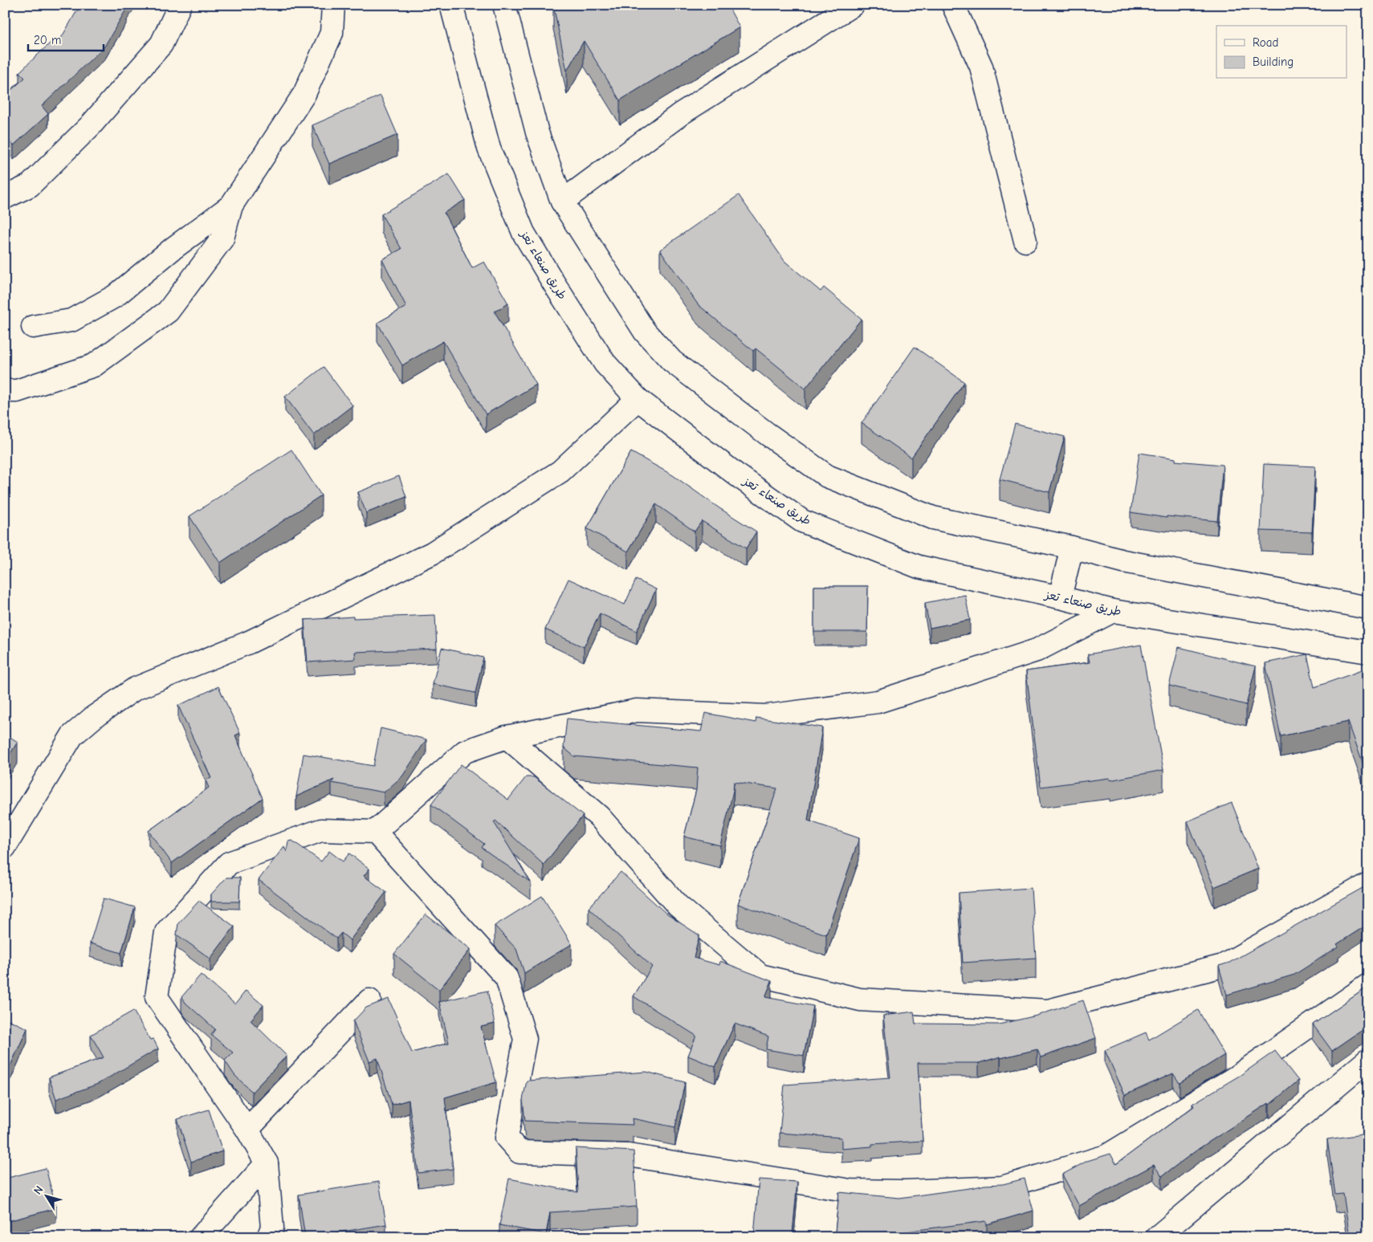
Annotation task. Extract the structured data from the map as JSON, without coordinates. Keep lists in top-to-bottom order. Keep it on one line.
{"streets":{"main road":["طريق صنعاء تعز"]},"legend":["Road","Building"],"scale_bar":"20 m","north":"top left"}
